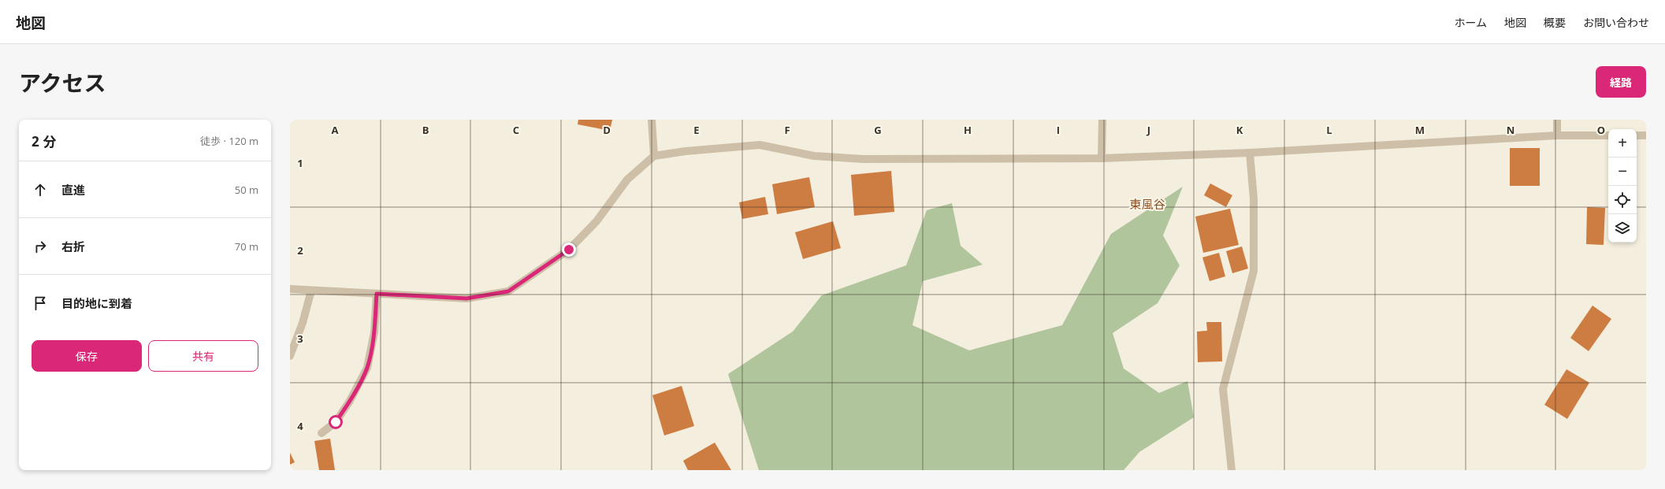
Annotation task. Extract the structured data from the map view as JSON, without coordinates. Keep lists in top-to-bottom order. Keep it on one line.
{"districts":["東風谷"],"page":{"header":"地図","nav":["ホーム","地図","概要","お問い合わせ"],"title":"アクセス","buttons":["経路",["保存","共有"]],"heading":["2 分","徒歩 · 120 m"],"map_buttons":["+","−"],"list":[["直進","50 m"],["右折","70 m"],"目的地に到着"]},"grid":{"columns":["A","B","C","D","E","F","G","H","I","J","K","L","M","N","O"],"rows":["1","2","3","4"]}}
